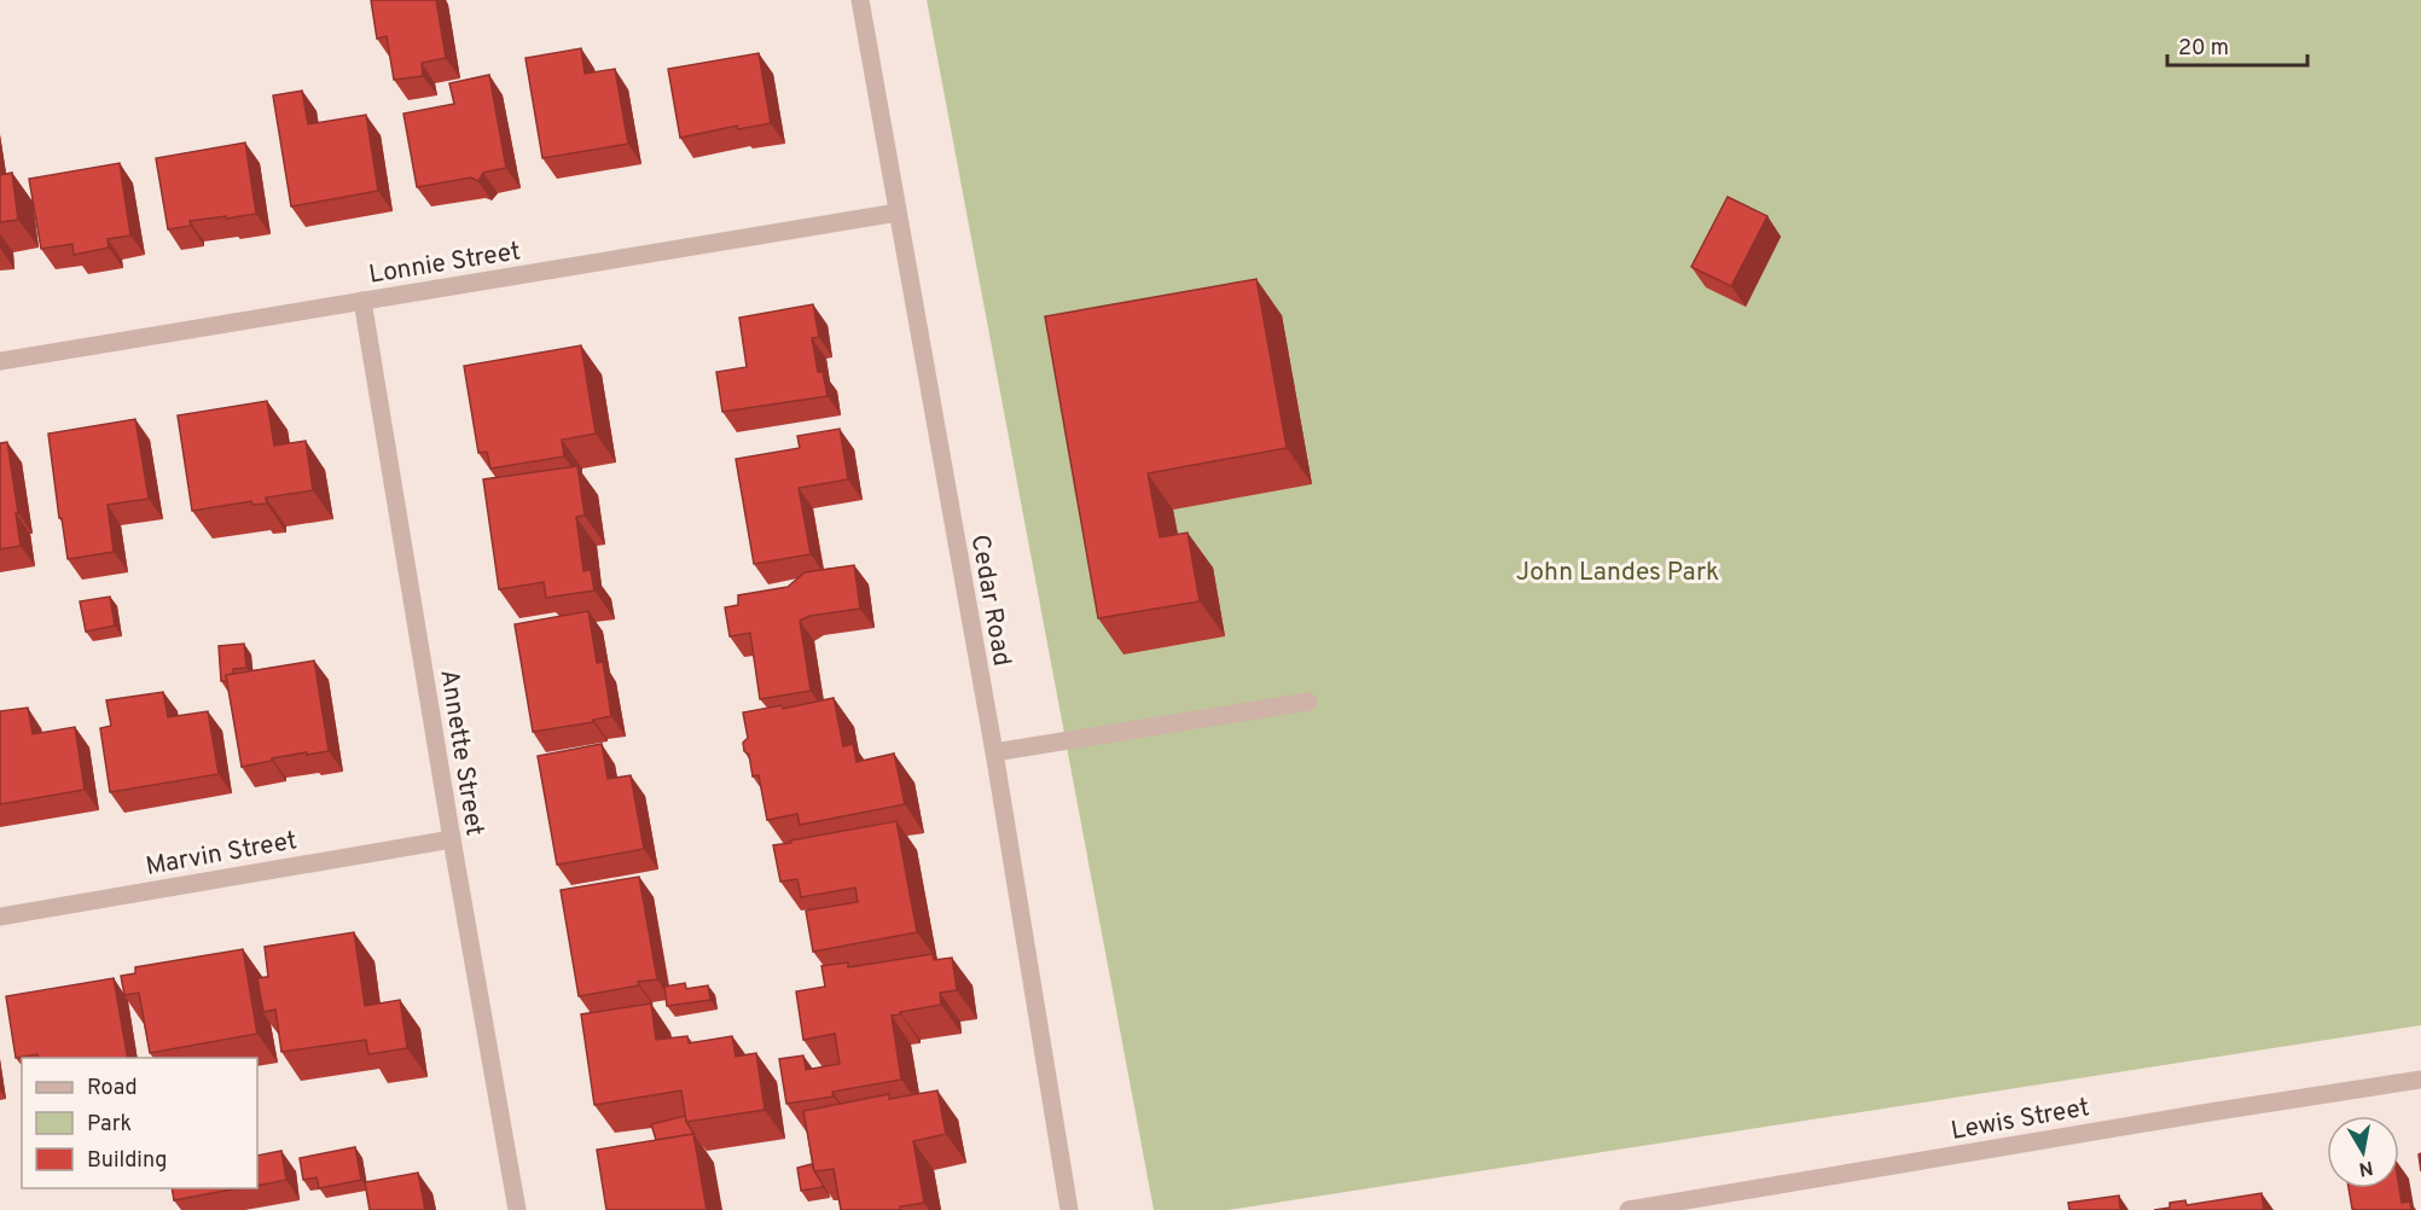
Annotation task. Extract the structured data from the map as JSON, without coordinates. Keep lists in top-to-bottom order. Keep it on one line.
{"streets":{"street":["Lonnie Street","Cedar Road","Annette Street","Marvin Street","Lewis Street"]},"crossings":[["Lonnie Street","Cedar Road"],["Lonnie Street","Annette Street"],["Annette Street","Marvin Street"]],"parks":["John Landes Park"],"legend":["Road","Park","Building"],"scale_bar":"20 m","north":"bottom"}
